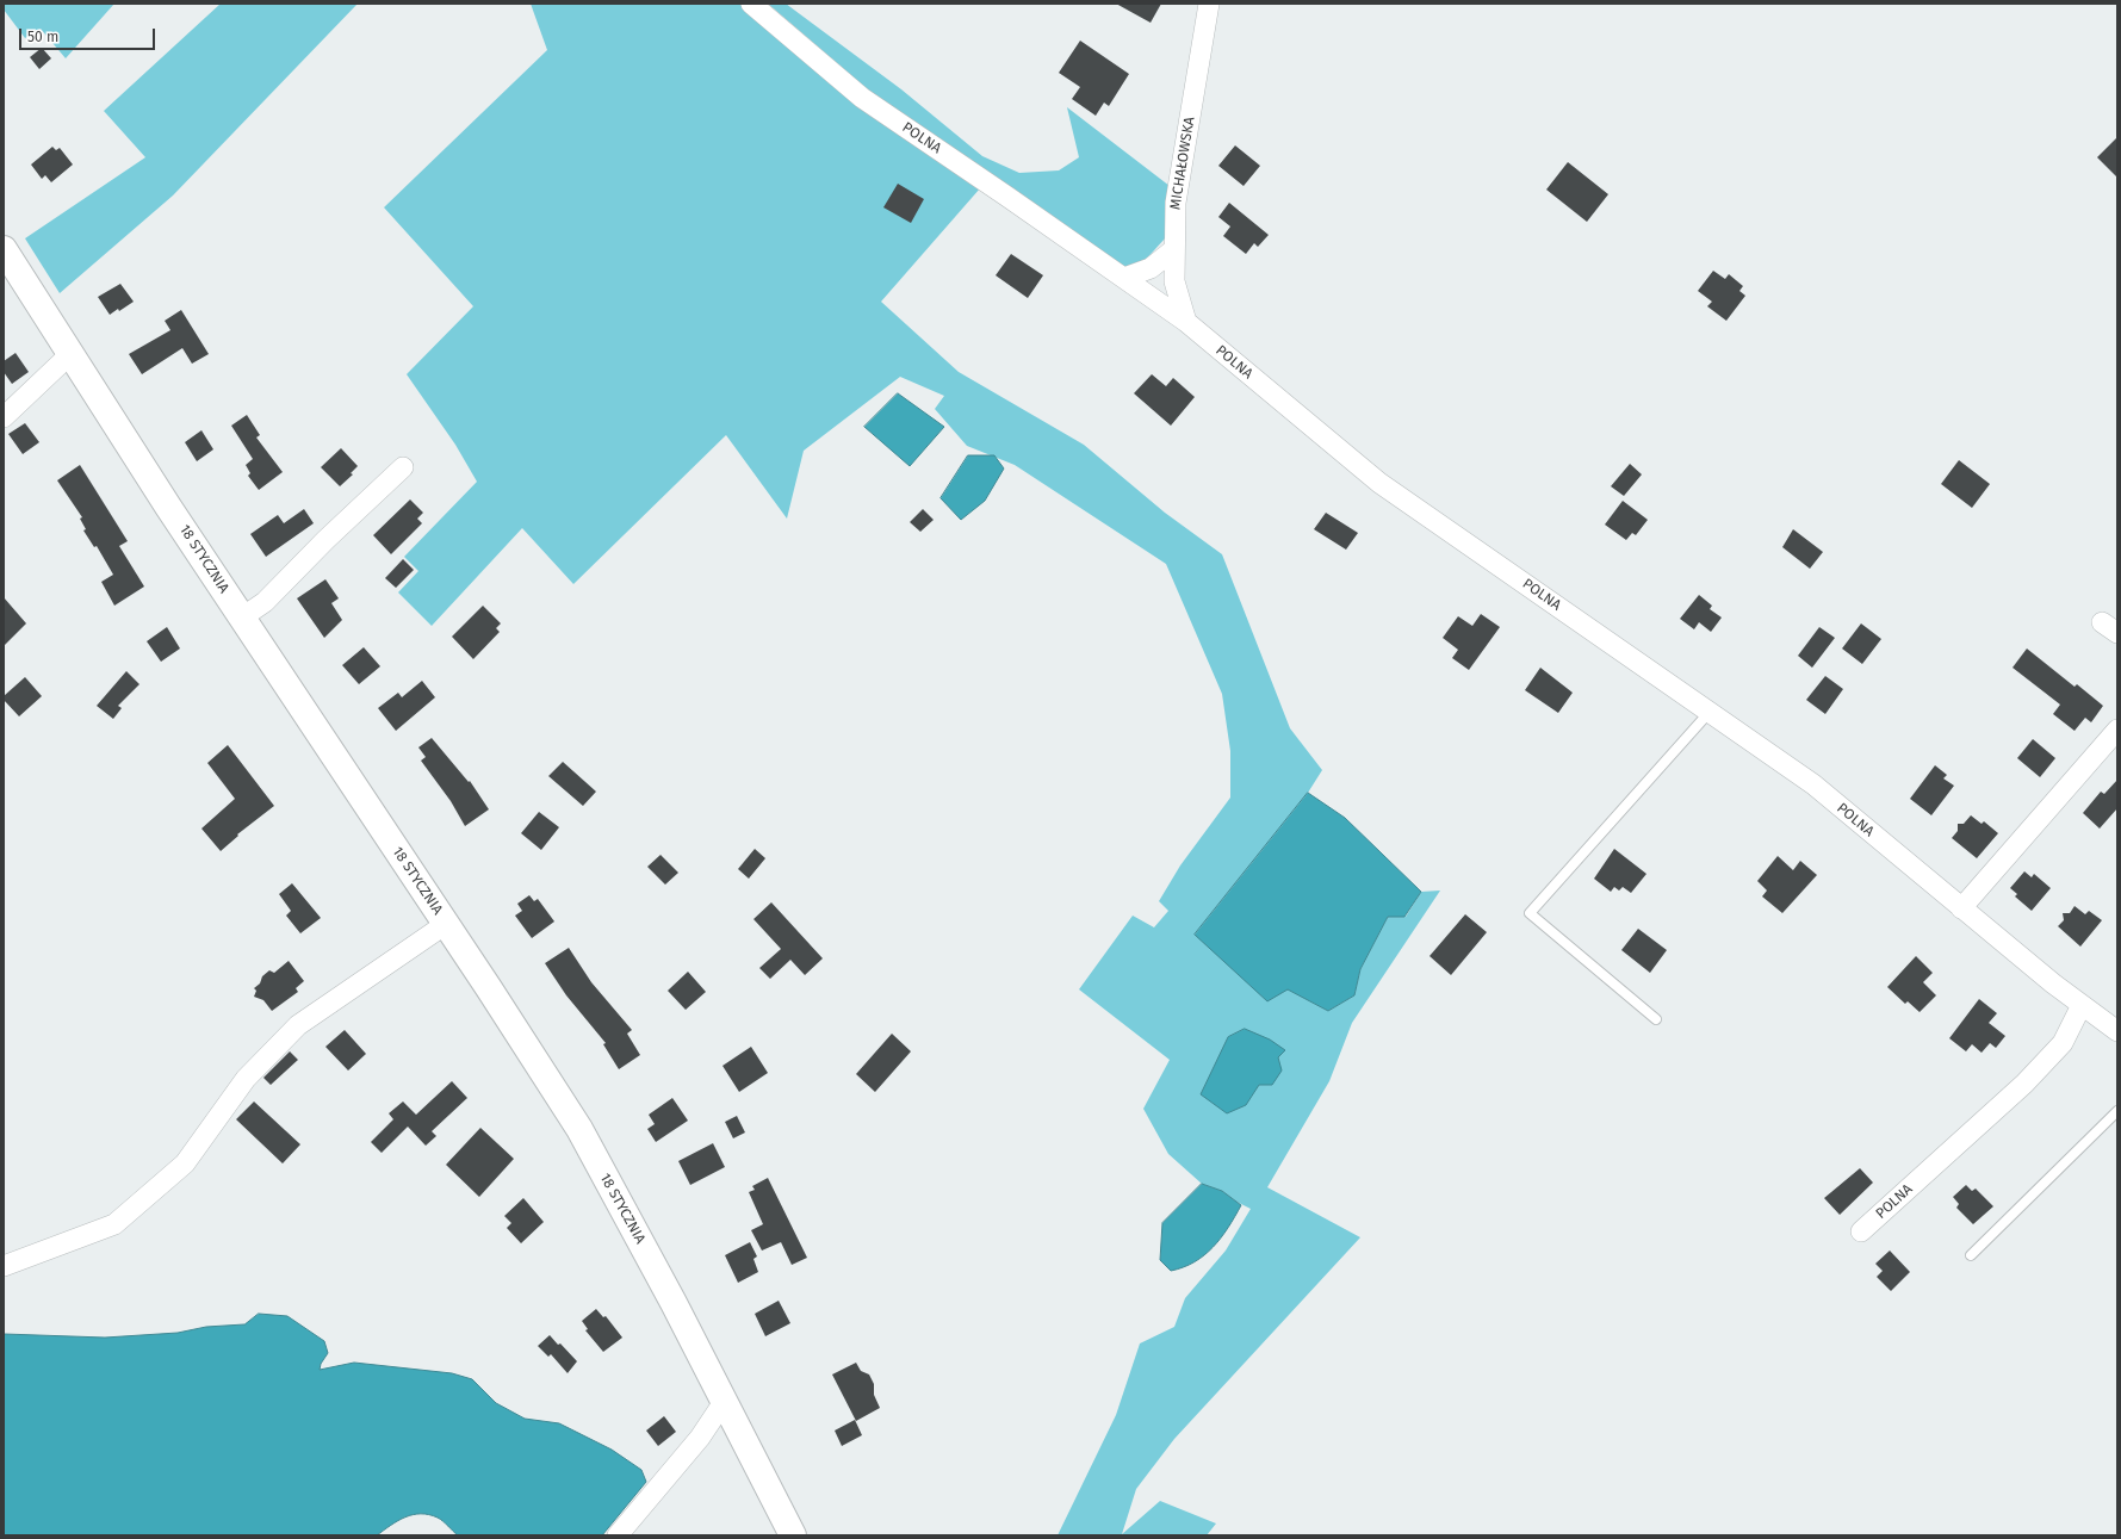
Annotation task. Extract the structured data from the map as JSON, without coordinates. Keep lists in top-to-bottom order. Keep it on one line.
{"streets":{"street":["POLNA","MICHAŁOWSKA","18 STYCZNIA"]},"crossings":[["POLNA","MICHAŁOWSKA"]],"scale_bar":"50 m"}
